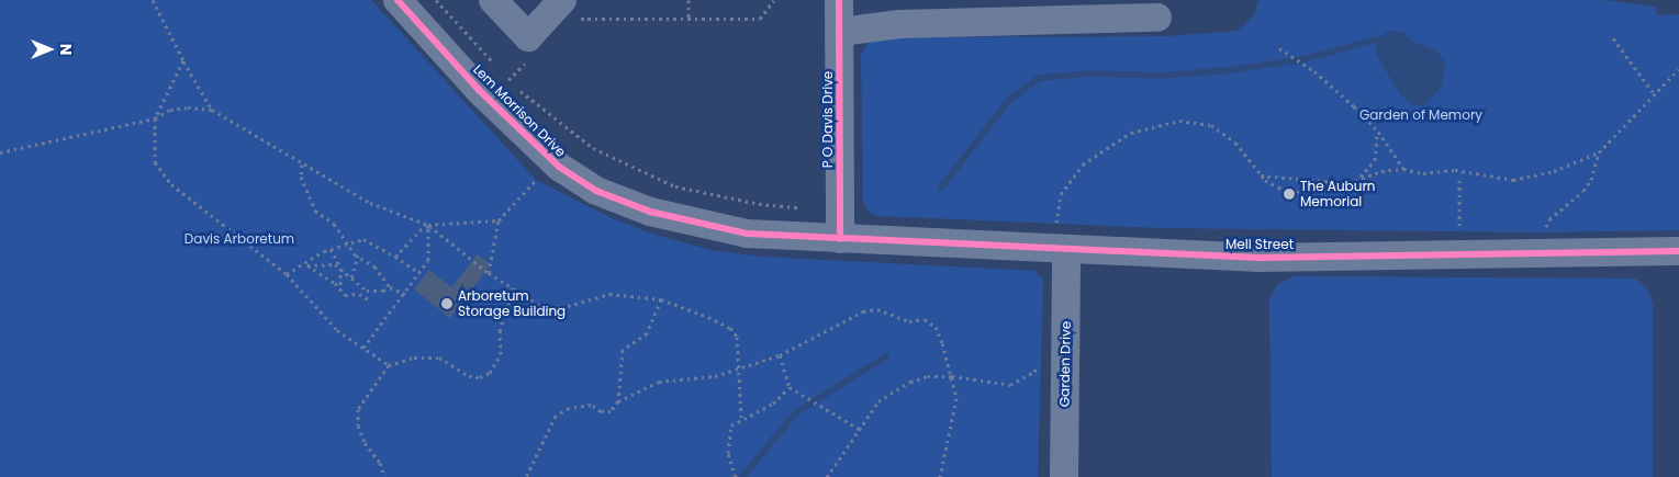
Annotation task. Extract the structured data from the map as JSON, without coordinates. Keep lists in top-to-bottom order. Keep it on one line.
{"streets":{"street":["Lem Morrison Drive","P O Davis Drive","Mell Street","Garden Drive"]},"crossings":[["Lem Morrison Drive","P O Davis Drive"],["Lem Morrison Drive","Mell Street"],["P O Davis Drive","Mell Street"],["Mell Street","Garden Drive"]],"parks":["Garden of Memory","Davis Arboretum"],"places":["The Auburn Memorial","Arboretum Storage Building"],"north":"right"}
